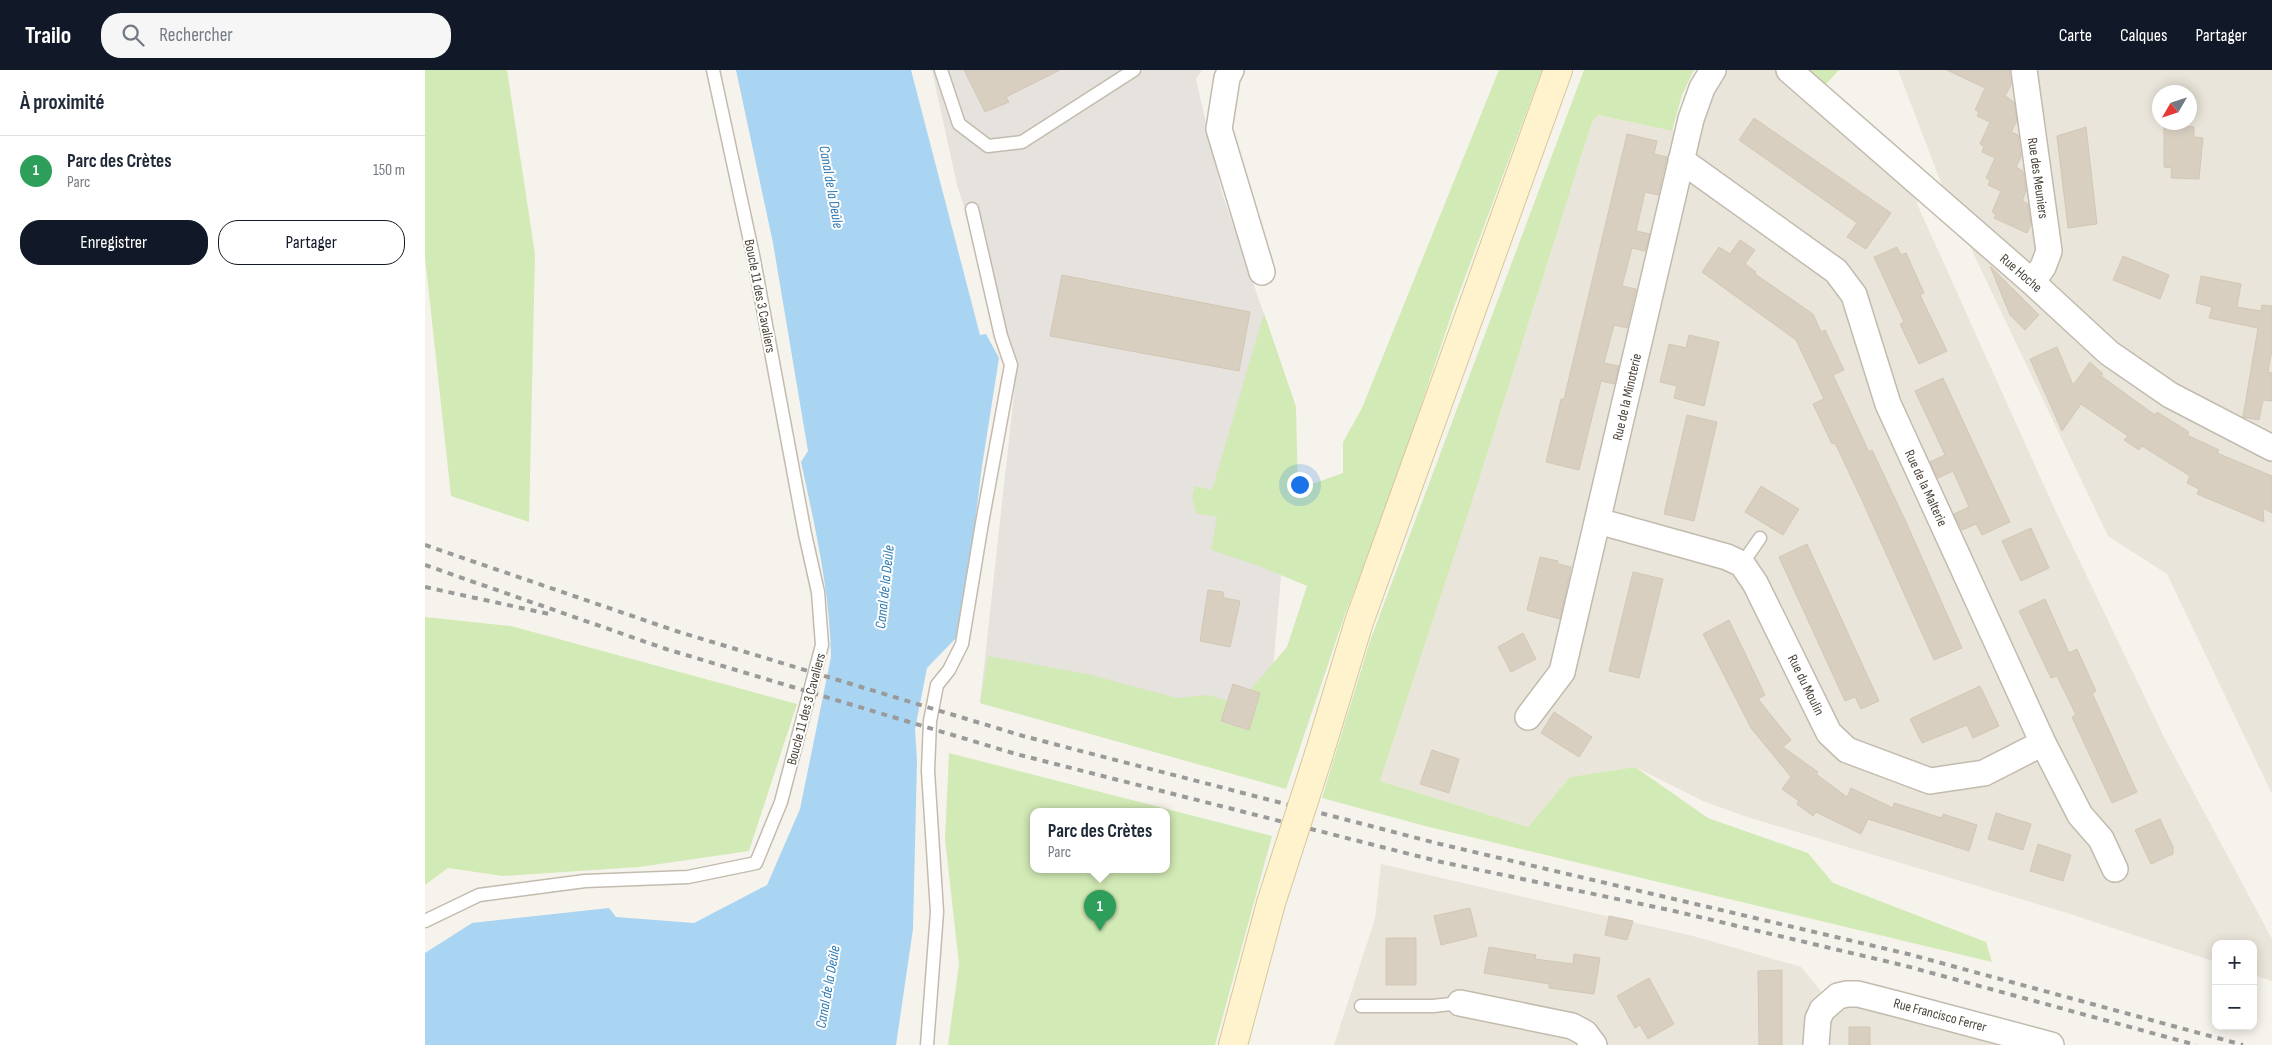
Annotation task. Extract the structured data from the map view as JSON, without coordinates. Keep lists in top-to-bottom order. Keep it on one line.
{"streets":{"street":["Rue des Meuniers","Rue Hoche","Rue de la Minoterie","Rue de la Malterie","Rue du Moulin","Rue Francisco Ferrer"],"lane":["Boucle 11 des 3 Cavaliers"]},"crossings":[["Rue des Meuniers","Rue Hoche"],["Rue de la Minoterie","Rue de la Malterie"],["Rue de la Malterie","Rue du Moulin"]],"water":["Canal de la Deûle"],"north":"bottom left","page":{"header":"Trailo","search":"Rechercher","nav":["Carte","Calques","Partager"],"heading":"À proximité","list":[{"mark":"1","name":"Parc des Crètes","note":"Parc","value":"150 m"}],"buttons":["Enregistrer","Partager"],"popup":["Parc des Crètes","Parc"],"pins":"1","map_buttons":["+","−"]}}
